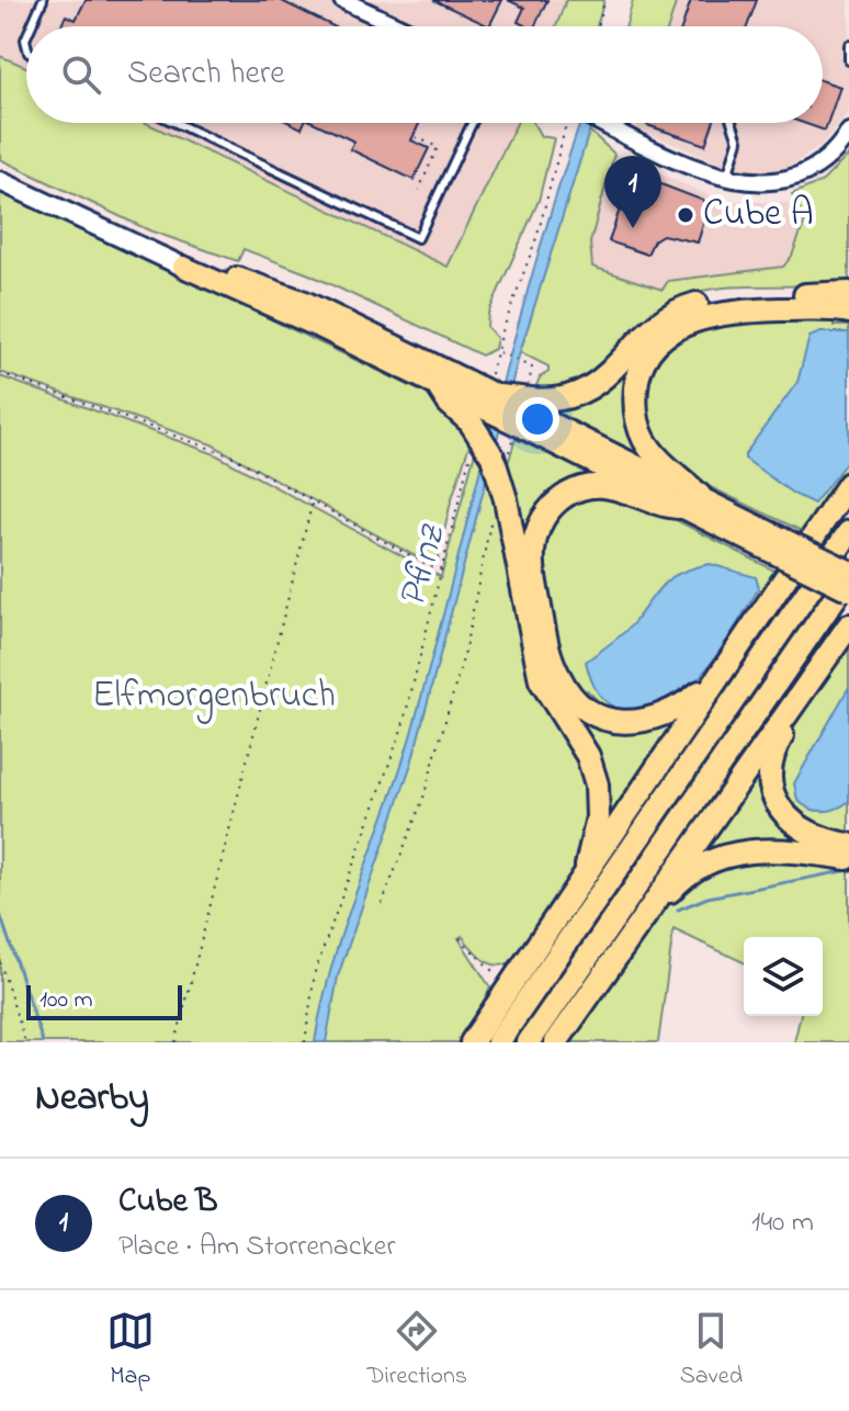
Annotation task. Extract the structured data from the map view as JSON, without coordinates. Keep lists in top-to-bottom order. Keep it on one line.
{"water":["Pfinz"],"parks":["Elfmorgenbruch"],"places":["Cube A"],"scale_bar":"100 m","page":{"search":"Search here","pins":"1","scale":"100 m","heading":"Nearby","list":[{"mark":"1","name":"Cube B","note":"Place · Am Storrenacker","value":"140 m"}],"nav":["Map","Directions","Saved"]}}
